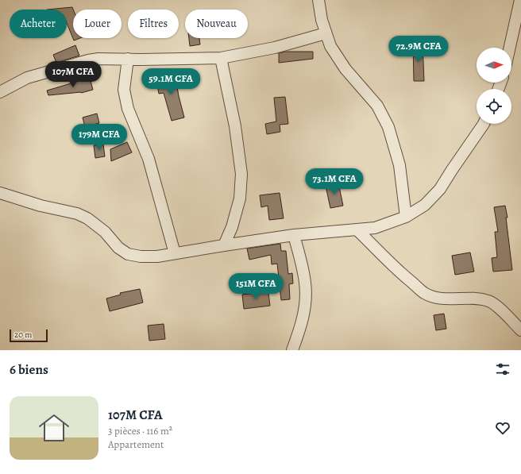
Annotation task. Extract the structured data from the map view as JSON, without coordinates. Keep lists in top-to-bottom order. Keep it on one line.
{"scale_bar":"20 m","north":"right","page":{"chip":["Acheter","Louer","Filtres","Nouveau"],"price":["72.9M CFA","107M CFA","59.1M CFA","179M CFA","73.1M CFA","151M CFA"],"scale":"20 m","heading":"6 biens","list":[{"name":"107M CFA","note":"3 pièces · 116 m² · Appartement"}]}}
